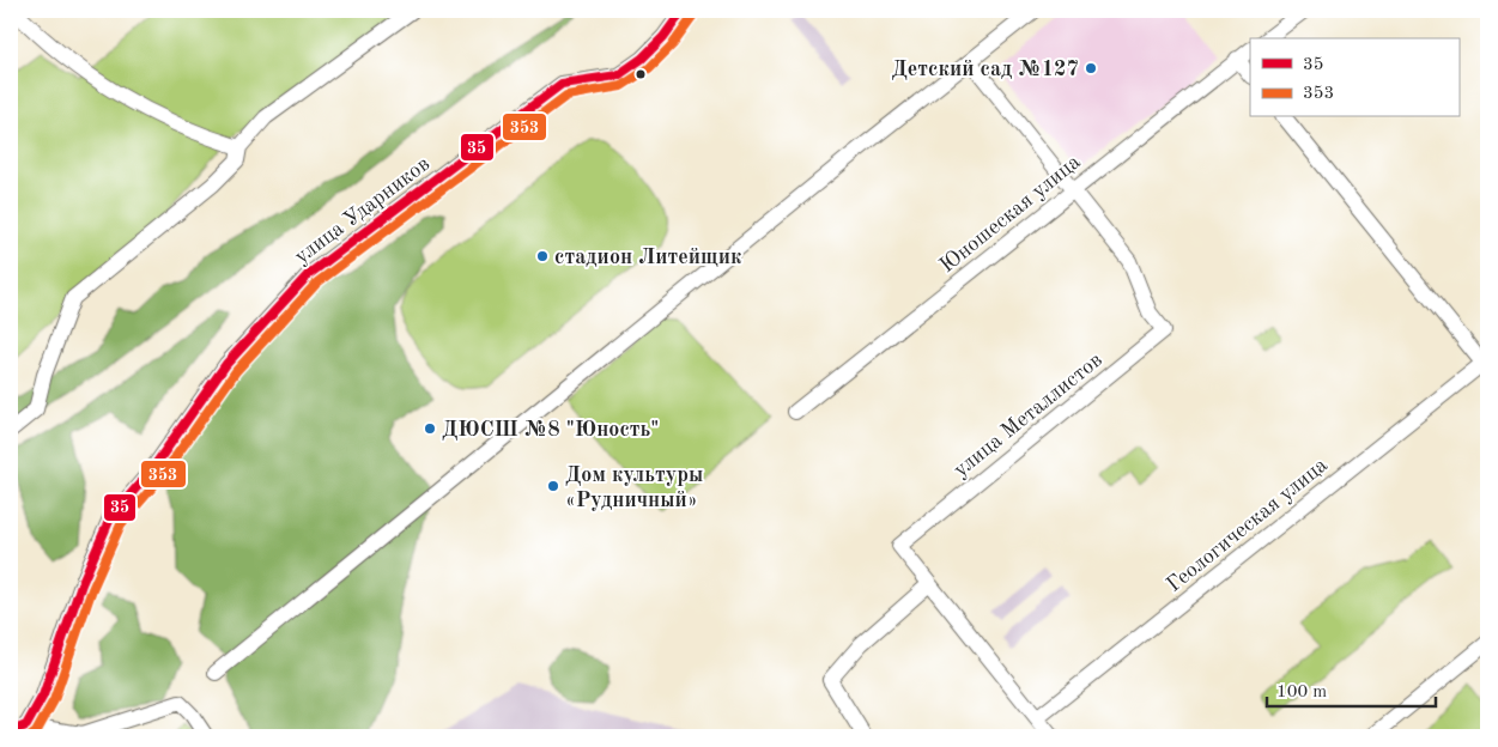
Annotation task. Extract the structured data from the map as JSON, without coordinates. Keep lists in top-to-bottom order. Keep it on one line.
{"streets":{"street":["улица Ударников","Юношеская улица","улица Металлистов","Геологическая улица"]},"crossings":[["Юношеская улица","улица Металлистов"]],"places":["Детский сад №127","стадион Литейщик","ДЮСШ №8 \"Юность\"","Дом культуры «Рудничный»"],"lines":["transit line 35","transit line 353"],"legend":["35","353"],"scale_bar":"100 m"}
